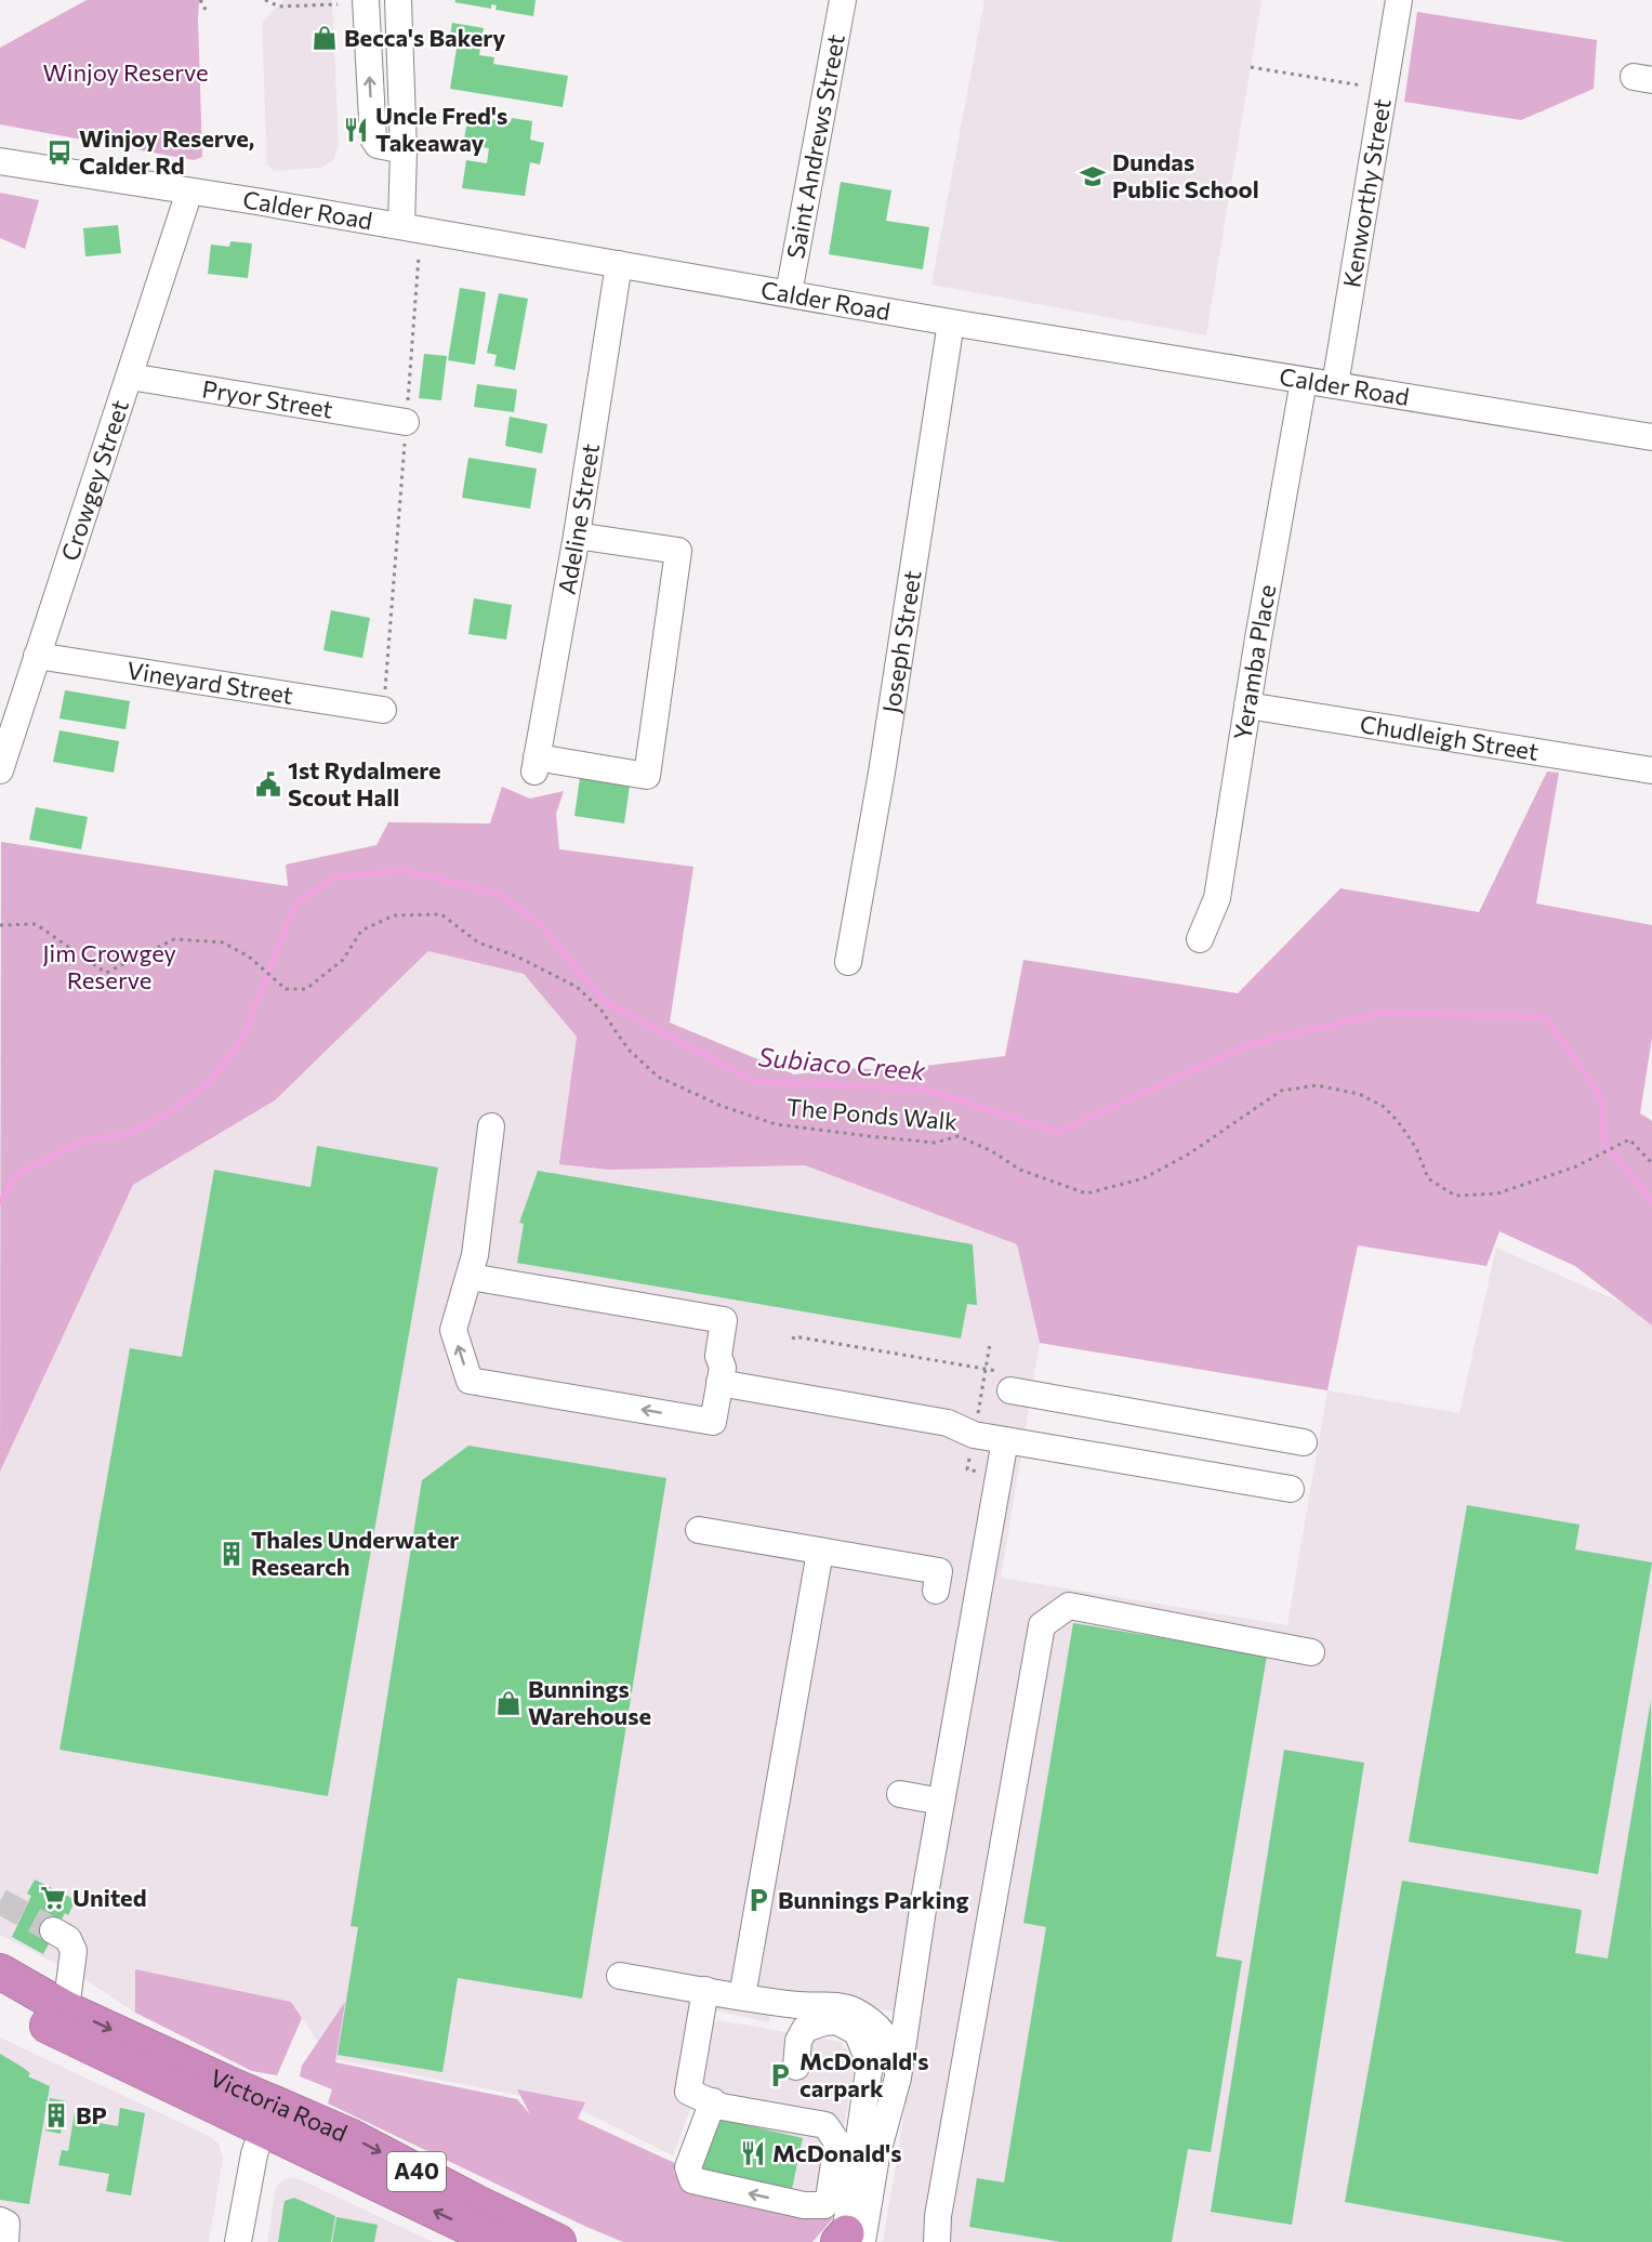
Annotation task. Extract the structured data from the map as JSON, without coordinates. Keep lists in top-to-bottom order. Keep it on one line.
{"streets":{"highway":["Victoria Road","A40"],"street":["Saint Andrews Street","Kenworthy Street","Calder Road","Pryor Street","Crowgey Street","Adeline Street","Joseph Street","Yeramba Place","Vineyard Street","Chudleigh Street"],"path":["The Ponds Walk"]},"crossings":[["Saint Andrews Street","Calder Road"],["Kenworthy Street","Calder Road"],["Calder Road","Crowgey Street"],["Calder Road","Adeline Street"],["Calder Road","Joseph Street"],["Calder Road","Yeramba Place"],["Pryor Street","Crowgey Street"],["Crowgey Street","Vineyard Street"],["Yeramba Place","Chudleigh Street"]],"water":["Subiaco Creek"],"parks":["Winjoy Reserve","Jim Crowgey Reserve"],"places":{"shop":["Becca's Bakery","Bunnings Warehouse"],"restaurant":["Uncle Fred's Takeaway","McDonald's"],"bus stop":["Winjoy Reserve, Calder Rd"],"school or university":["Dundas Public School"],"public building":["1st Rydalmere Scout Hall"],"building":["Thales Underwater Research","BP"],"supermarket":["United"],"parking":["Bunnings Parking","McDonald's carpark"]}}
